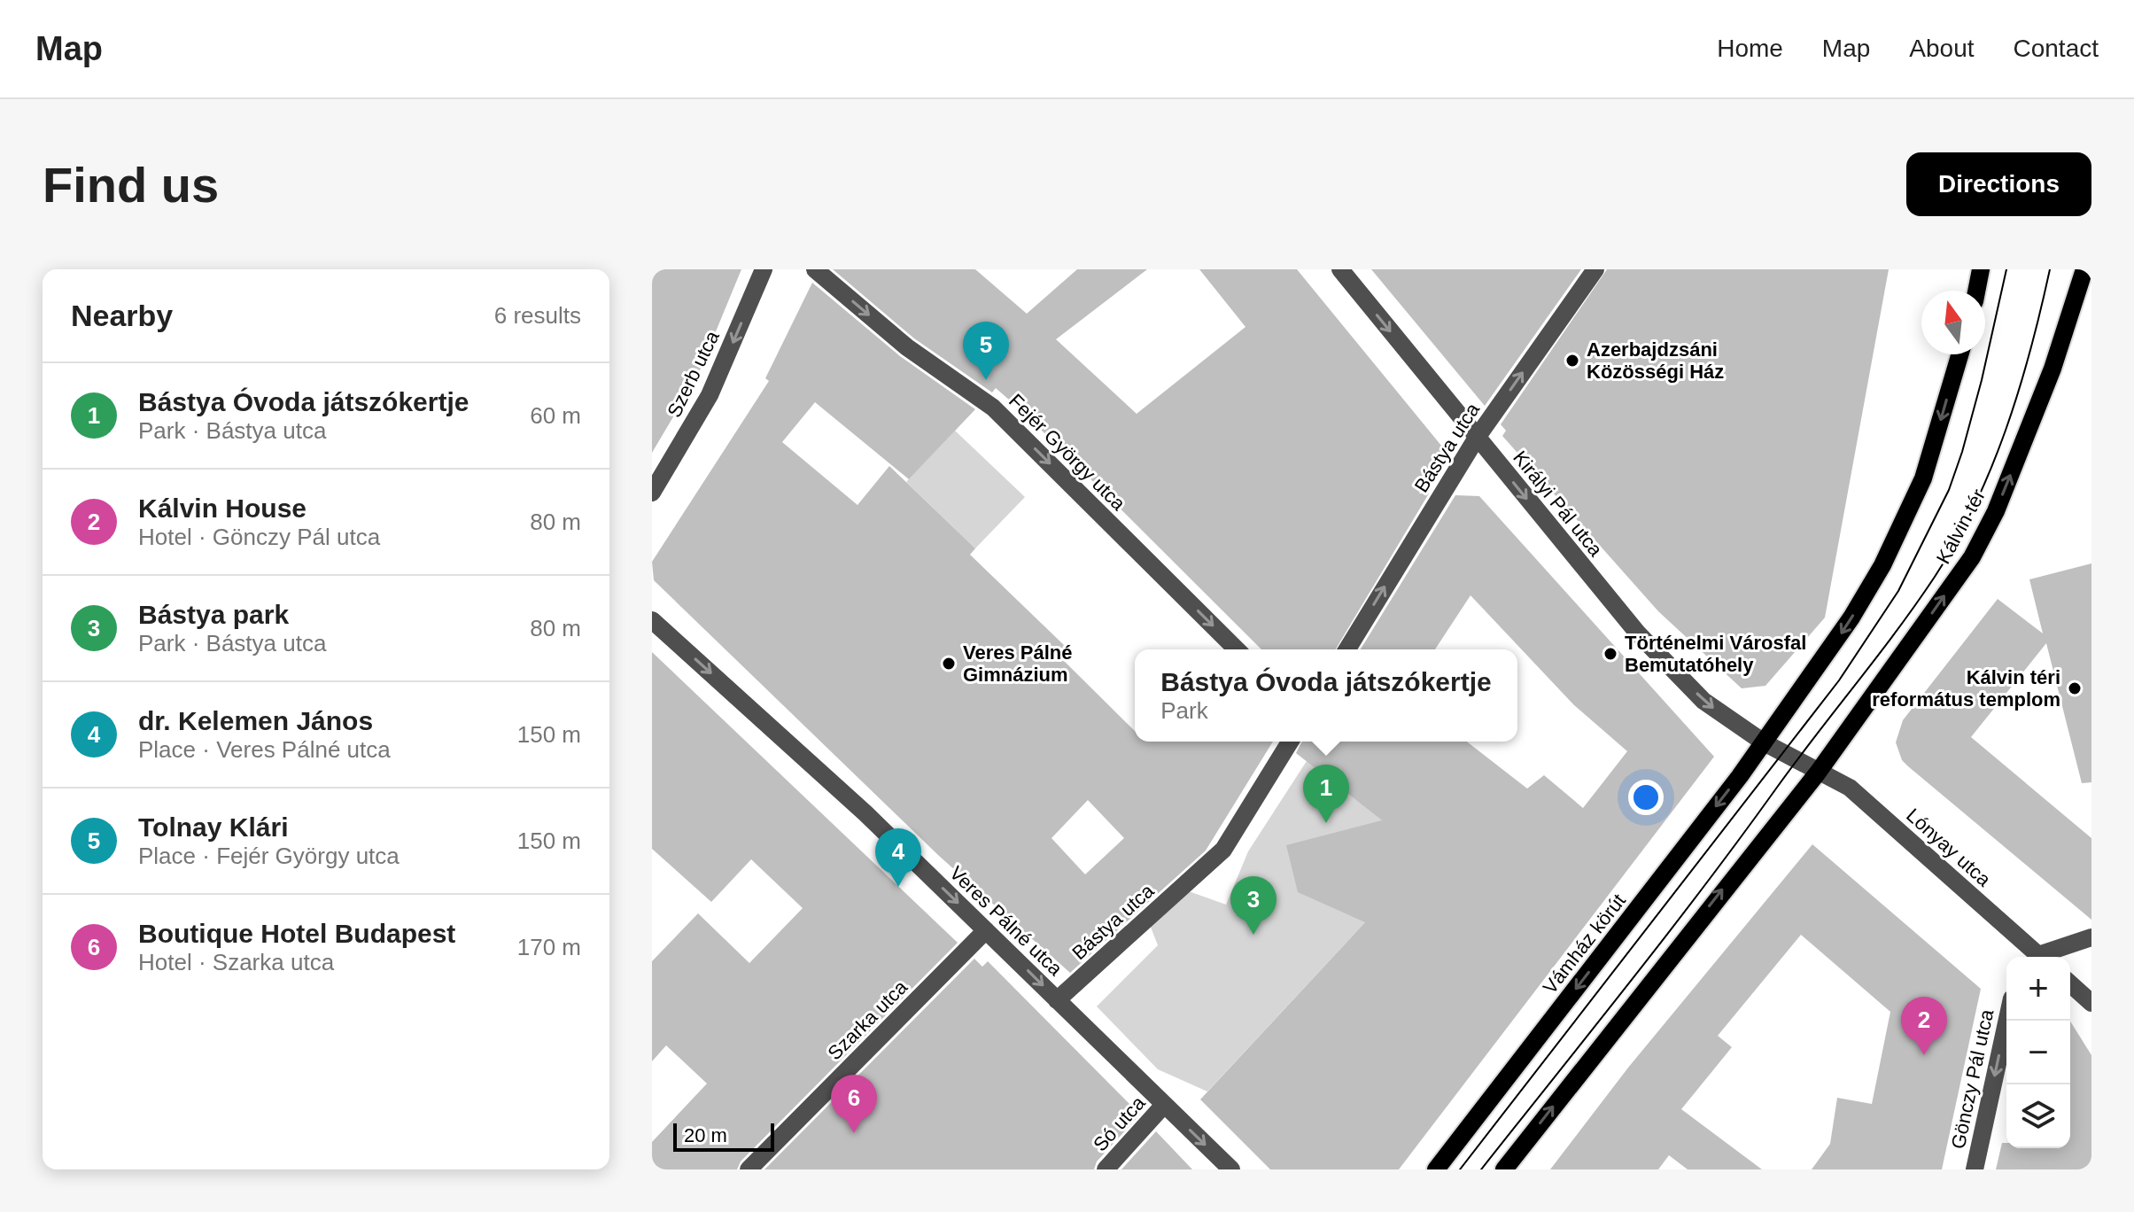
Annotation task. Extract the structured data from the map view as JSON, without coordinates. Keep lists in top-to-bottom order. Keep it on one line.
{"streets":{"main road":["Kálvin tér","Vámház körút"],"street":["Szerb utca","Bástya utca","Fejér György utca","Királyi Pál utca","Lónyay utca","Veres Pálné utca","Szarka utca","Gönczy Pál utca","Só utca"]},"crossings":[["Bástya utca","Királyi Pál utca"],["Bástya utca","Veres Pálné utca"],["Királyi Pál utca","Kálvin tér"],["Királyi Pál utca","Lónyay utca"],["Királyi Pál utca","Vámház körút"],["Kálvin tér","Lónyay utca"],["Veres Pálné utca","Szarka utca"],["Veres Pálné utca","Só utca"]],"one_way":["Szerb utca","Bástya utca","Fejér György utca","Királyi Pál utca","Veres Pálné utca","Gönczy Pál utca"],"places":["Azerbajdzsáni Közösségi Ház","Történelmi Városfal Bemutatóhely","Veres Pálné Gimnázium","Kálvin téri református templom"],"scale_bar":"20 m","north":"top","page":{"header":"Map","nav":["Home","Map","About","Contact"],"buttons":"Directions","title":"Find us","heading":["Nearby","6 results"],"pins":["5","1","4","3","2","6"],"list":[{"mark":"1","name":"Bástya Óvoda játszókertje","note":"Park · Bástya utca","value":"60 m"},{"mark":"2","name":"Kálvin House","note":"Hotel · Gönczy Pál utca","value":"80 m"},{"mark":"3","name":"Bástya park","note":"Park · Bástya utca","value":"80 m"},{"mark":"4","name":"dr. Kelemen János","note":"Place · Veres Pálné utca","value":"150 m"},{"mark":"5","name":"Tolnay Klári","note":"Place · Fejér György utca","value":"150 m"},{"mark":"6","name":"Boutique Hotel Budapest","note":"Hotel · Szarka utca","value":"170 m"}],"popup":["Bástya Óvoda játszókertje","Park"],"map_buttons":["+","−"],"scale":"20 m"}}
